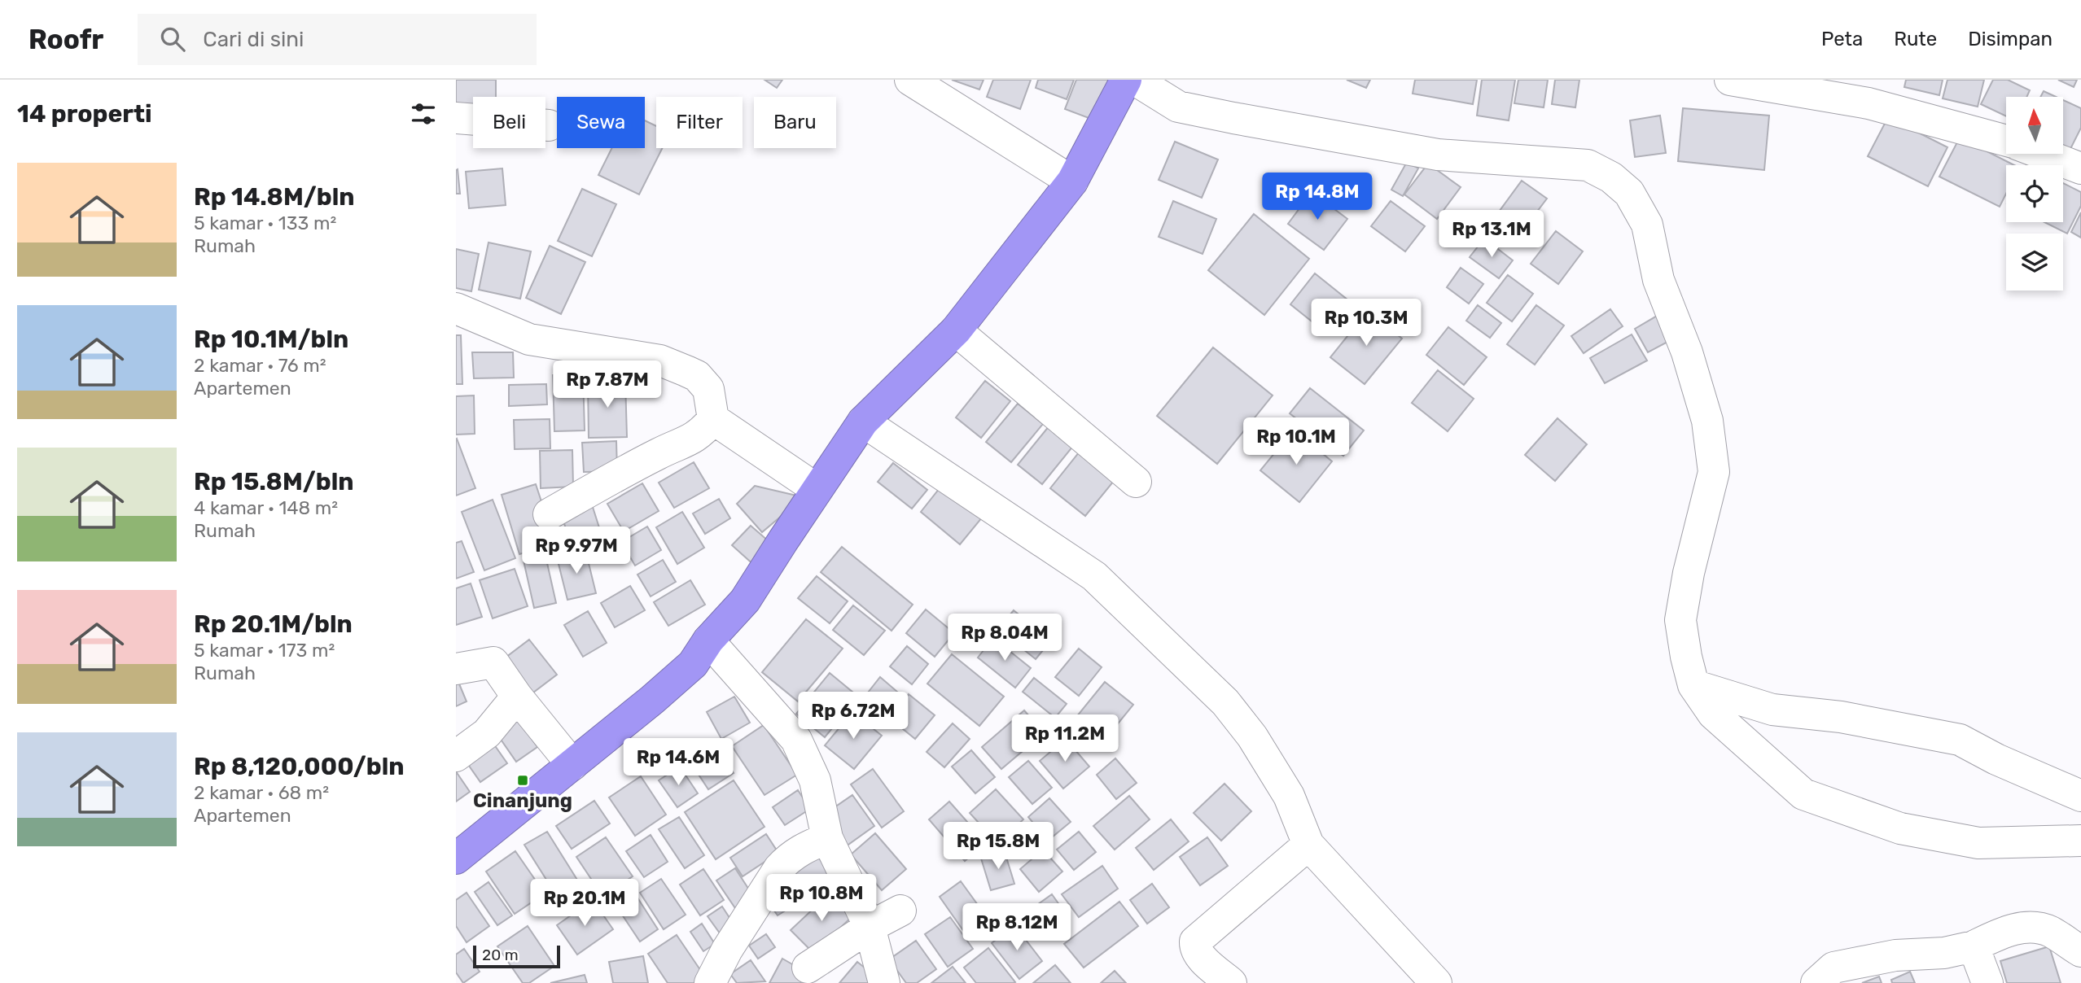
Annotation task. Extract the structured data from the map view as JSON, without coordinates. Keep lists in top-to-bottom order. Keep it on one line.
{"places":{"transit":["Cinanjung"]},"scale_bar":"20 m","north":"top","page":{"header":"Roofr","search":"Cari di sini","nav":["Peta","Rute","Disimpan"],"heading":"14 properti","chip":["Beli","Sewa","Filter","Baru"],"list":[{"name":"Rp 14.8M/bln","note":"5 kamar · 133 m² · Rumah"},{"name":"Rp 10.1M/bln","note":"2 kamar · 76 m² · Apartemen"},{"name":"Rp 15.8M/bln","note":"4 kamar · 148 m² · Rumah"},{"name":"Rp 20.1M/bln","note":"5 kamar · 173 m² · Rumah"},{"name":"Rp 8,120,000/bln","note":"2 kamar · 68 m² · Apartemen"}],"price":["Rp 14.8M","Rp 13.1M","Rp 10.3M","Rp 7.87M","Rp 10.1M","Rp 9.97M","Rp 8.04M","Rp 6.72M","Rp 11.2M","Rp 14.6M","Rp 15.8M","Rp 10.8M","Rp 20.1M","Rp 8.12M"],"scale":"20 m"}}
